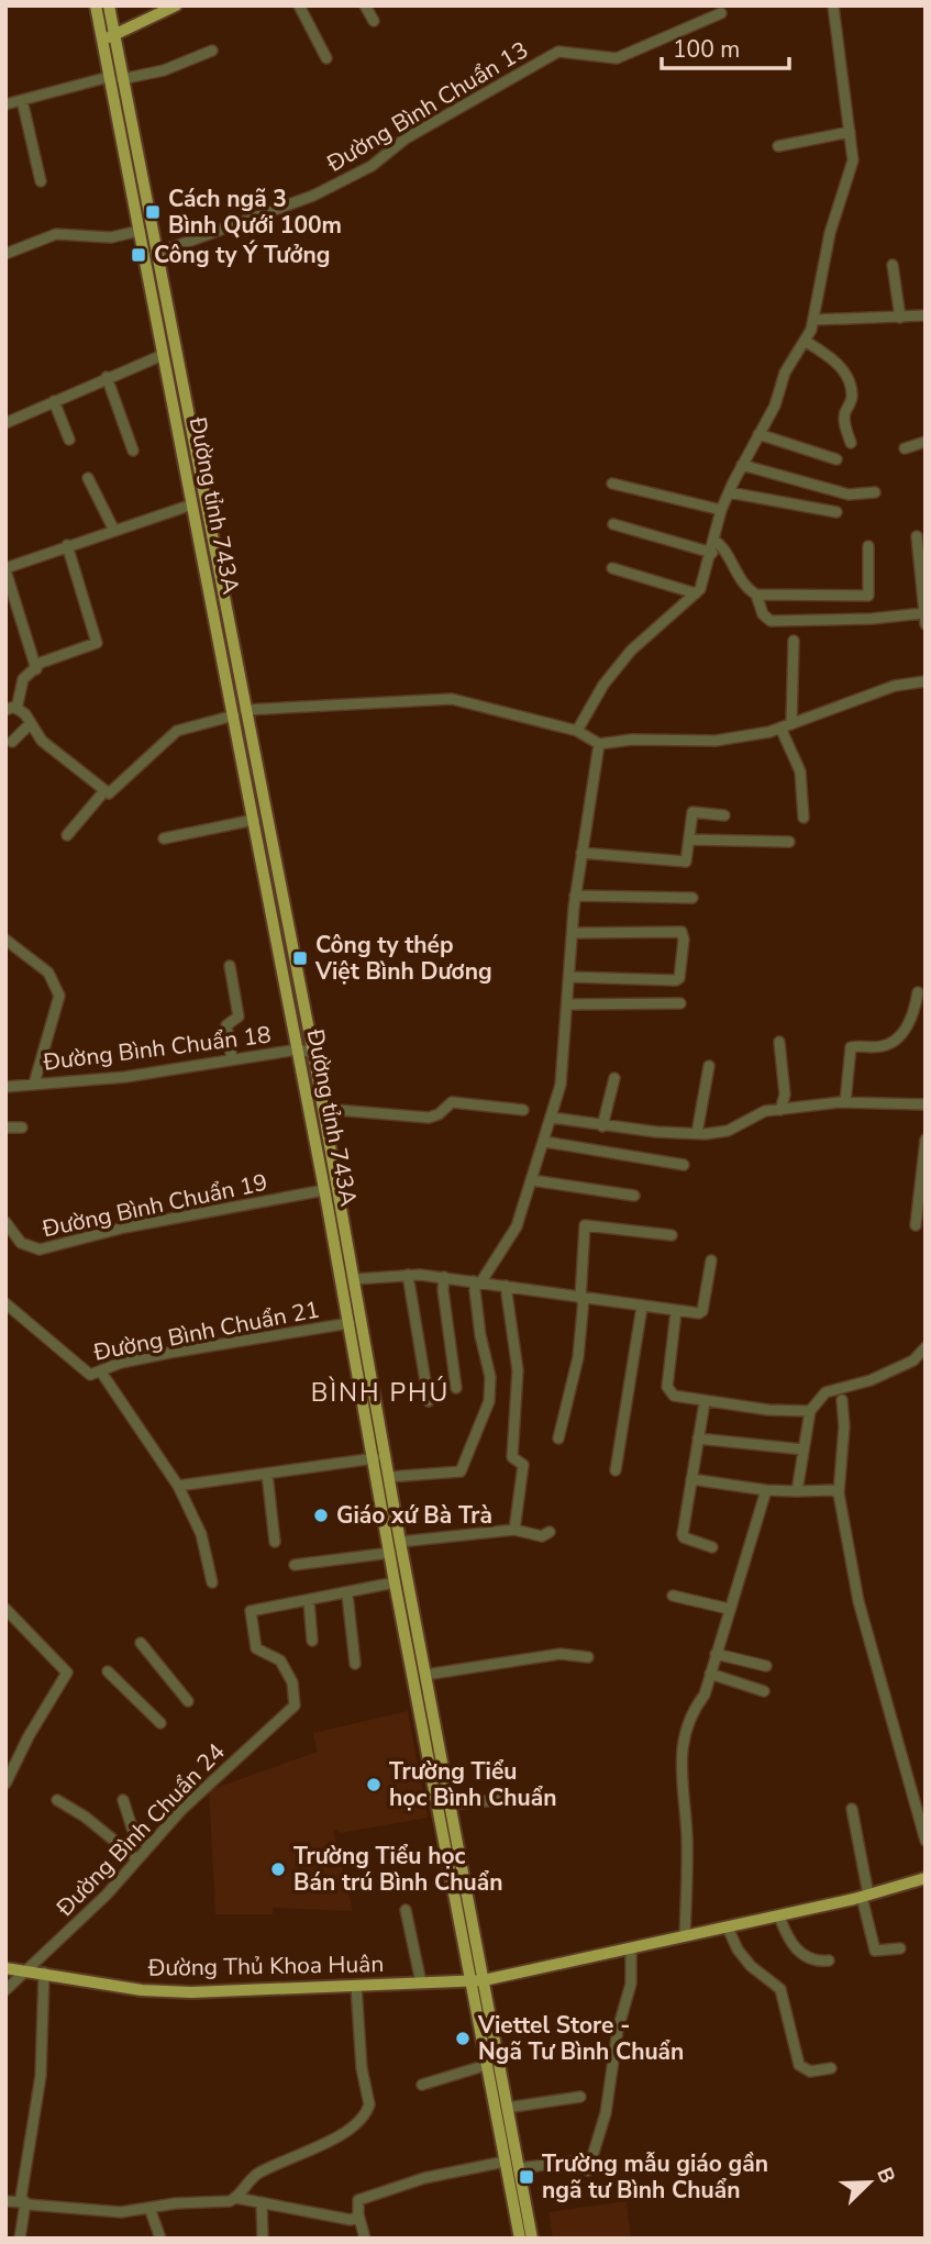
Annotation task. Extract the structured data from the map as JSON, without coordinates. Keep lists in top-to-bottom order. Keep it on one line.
{"streets":{"main road":["Đường tỉnh 743A","Đường Thủ Khoa Huân"],"street":["Đường Bình Chuẩn 13","Đường Bình Chuẩn 18","Đường Bình Chuẩn 19","Đường Bình Chuẩn 21","Đường Bình Chuẩn 24"]},"crossings":[["Đường Bình Chuẩn 13","Đường tỉnh 743A"],["Đường tỉnh 743A","Đường Bình Chuẩn 18"],["Đường tỉnh 743A","Đường Bình Chuẩn 19"],["Đường tỉnh 743A","Đường Bình Chuẩn 21"],["Đường tỉnh 743A","Đường Bình Chuẩn 24"],["Đường tỉnh 743A","Đường Thủ Khoa Huân"],["Đường Bình Chuẩn 24","Đường Thủ Khoa Huân"]],"districts":["BÌNH PHÚ"],"places":{"transit":["Cách ngã 3 Bình Qưới 100m","Công ty Ý Tưởng","Công ty thép Việt Bình Dương","Trường mẫu giáo gần ngã tư Bình Chuẩn"],"other":["Giáo xứ Bà Trà","Trường Tiểu học Bình Chuẩn","Trường Tiểu học Bán trú Bình Chuẩn","Viettel Store - Ngã Tư Bình Chuẩn"]},"scale_bar":"100 m","north":"top right"}
